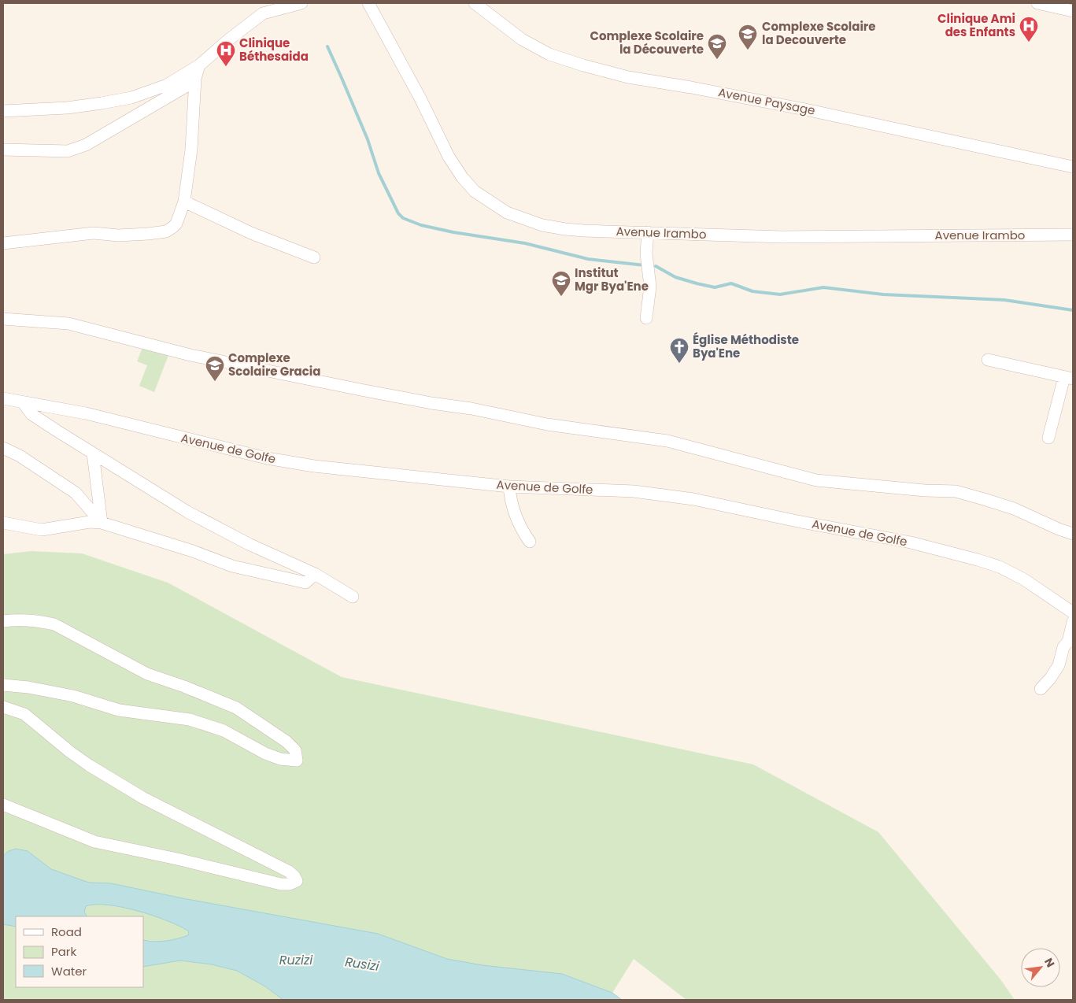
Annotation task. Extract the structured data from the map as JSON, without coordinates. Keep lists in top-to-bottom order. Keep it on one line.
{"streets":{"street":["Avenue Paysage","Avenue Irambo","Avenue de Golfe"]},"water":["Ruzizi","Rusizi"],"places":{"hospital":["Clinique Ami des Enfants","Clinique Béthesaida"],"school or university":["Complexe Scolaire la Decouverte","Complexe Scolaire la Découverte","Institut Mgr Bya'Ene","Complexe Scolaire Gracia"],"church":["Église Méthodiste Bya'Ene"]},"legend":["Road","Park","Water"],"north":"top right"}
